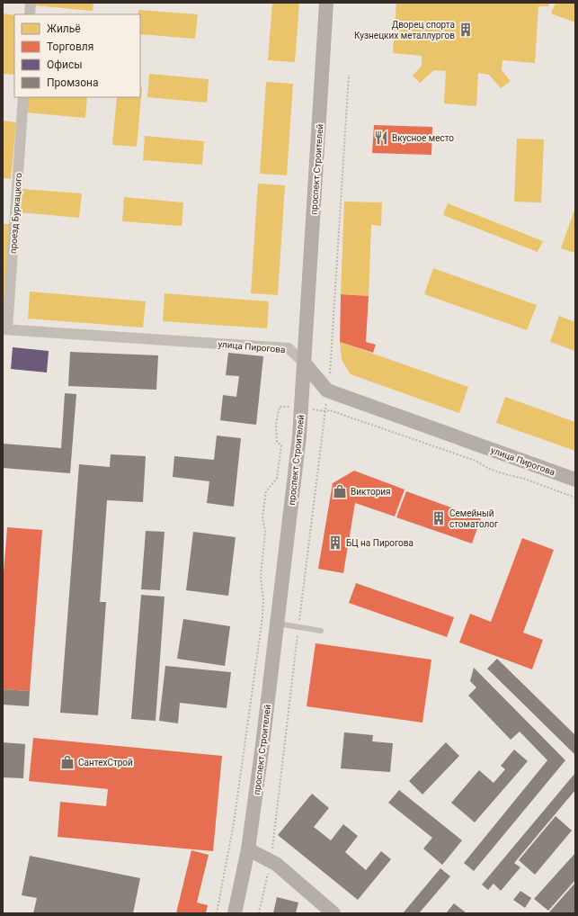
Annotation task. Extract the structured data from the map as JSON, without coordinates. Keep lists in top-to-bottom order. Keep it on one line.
{"streets":{"street":["проспект Строителей","проезд Буркацкого","улица Пирогова"]},"crossings":[["проспект Строителей","улица Пирогова"],["проезд Буркацкого","улица Пирогова"]],"places":{"building":["Дворец спорта Кузнецких металлургов","Семейный стоматолог","БЦ на Пирогова"],"restaurant":["Вкусное место"],"shop":["Виктория","СантехСтрой"]},"legend":["Жильё","Торговля","Офисы","Промзона"]}
